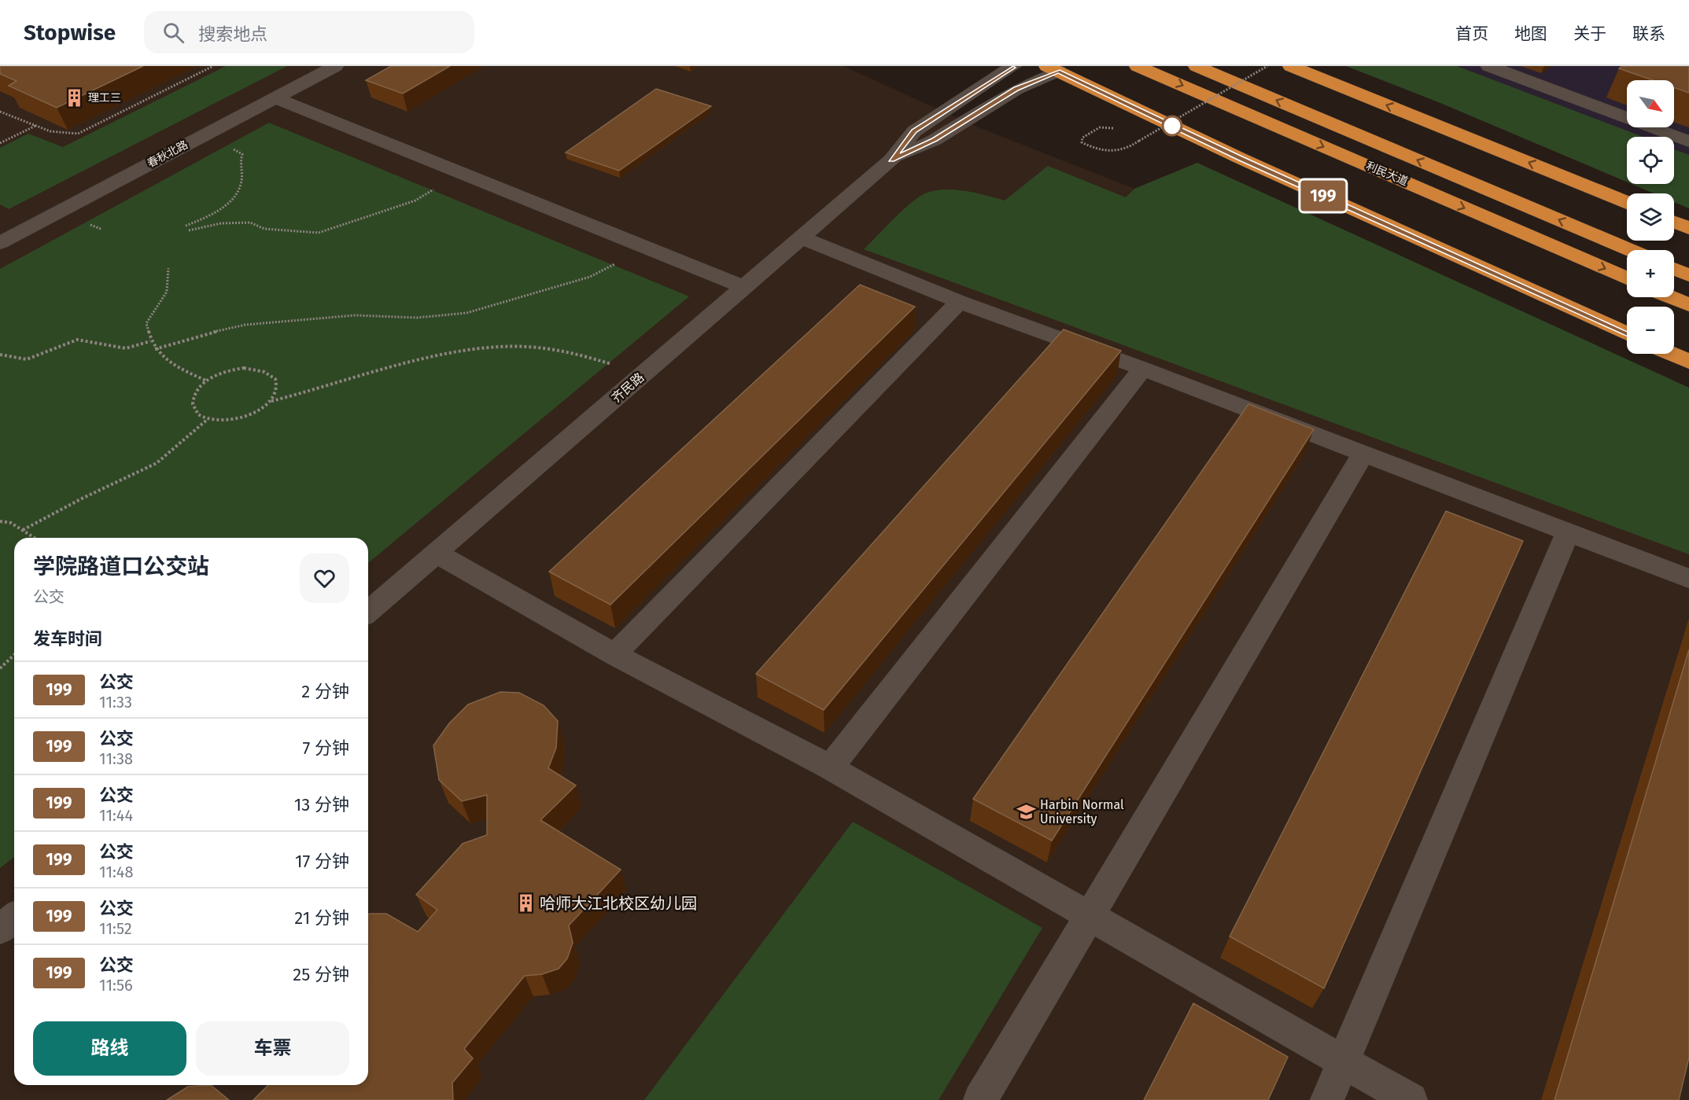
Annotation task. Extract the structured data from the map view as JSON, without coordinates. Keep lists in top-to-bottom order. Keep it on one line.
{"streets":{"highway":["利民大道"],"lane":["春秋北路","齐民路"]},"places":{"building":["理工三","哈师大江北校区幼儿园"],"school or university":["Harbin Normal University"]},"lines":["bus line 199"],"north":"bottom right","page":{"header":"Stopwise","search":"搜索地点","nav":["首页","地图","关于","联系"],"on_map":"199","map_buttons":["+","−"],"heading":[["学院路道口公交站","公交"],"发车时间"],"list":[{"mark":"199","name":"公交","note":"11:33","value":"2 分钟"},{"mark":"199","name":"公交","note":"11:38","value":"7 分钟"},{"mark":"199","name":"公交","note":"11:44","value":"13 分钟"},{"mark":"199","name":"公交","note":"11:48","value":"17 分钟"},{"mark":"199","name":"公交","note":"11:52","value":"21 分钟"},{"mark":"199","name":"公交","note":"11:56","value":"25 分钟"}],"buttons":["路线","车票"]}}
